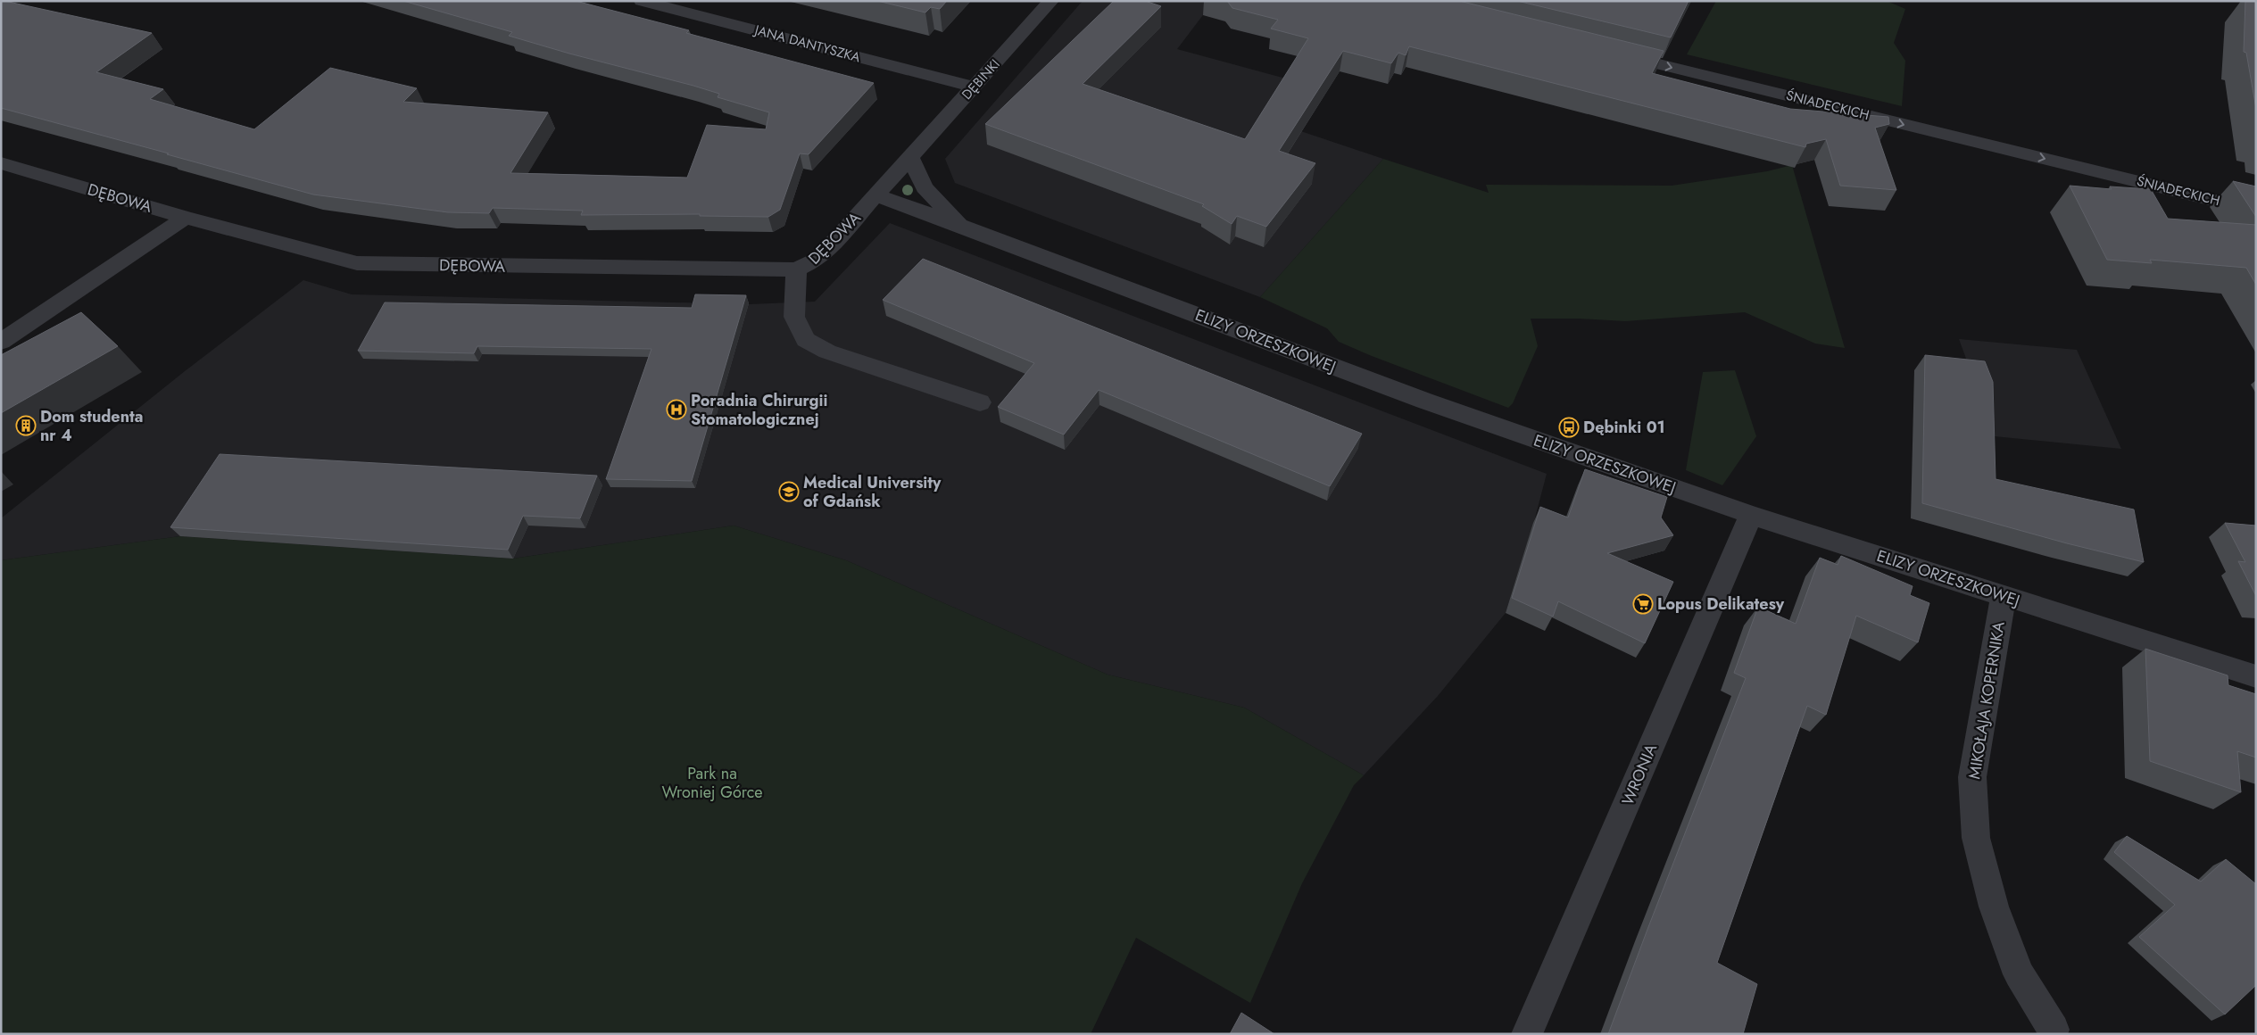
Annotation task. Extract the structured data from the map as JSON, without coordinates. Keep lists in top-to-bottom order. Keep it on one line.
{"streets":{"street":["JANA DANTYSZKA","DĘBINKI","ŚNIADECKICH","DĘBOWA","ELIZY ORZESZKOWEJ","MIKOŁAJA KOPERNIKA","WRONIA"]},"crossings":[["JANA DANTYSZKA","DĘBINKI"],["DĘBINKI","DĘBOWA"],["DĘBINKI","ELIZY ORZESZKOWEJ"],["DĘBOWA","ELIZY ORZESZKOWEJ"],["ELIZY ORZESZKOWEJ","MIKOŁAJA KOPERNIKA"],["ELIZY ORZESZKOWEJ","WRONIA"]],"one_way":["ŚNIADECKICH"],"parks":["Park na Wroniej Górce"],"places":{"hospital":["Poradnia Chirurgii Stomatologicznej"],"building":["Dom studenta nr 4"],"bus stop":["Dębinki 01"],"school or university":["Medical University of Gdańsk"],"supermarket":["Lopus Delikatesy"]}}
